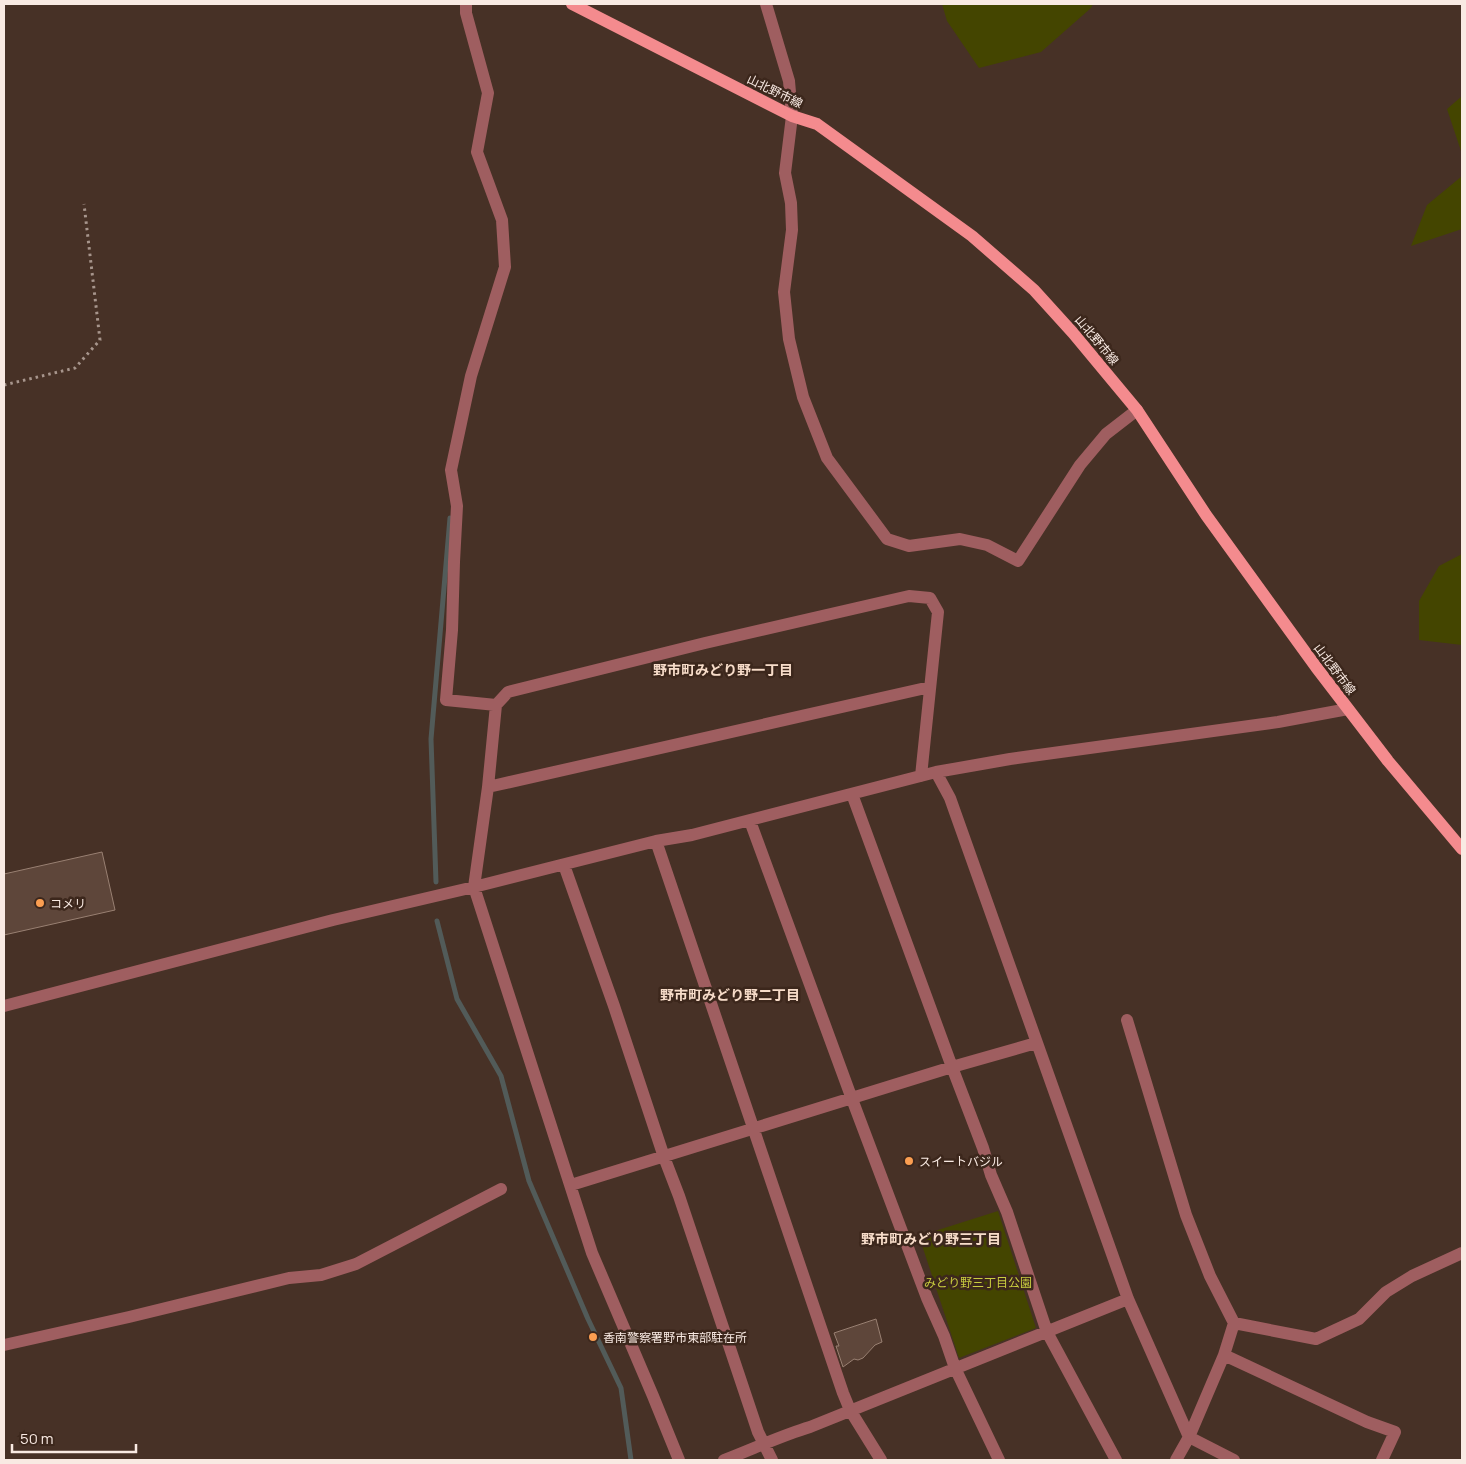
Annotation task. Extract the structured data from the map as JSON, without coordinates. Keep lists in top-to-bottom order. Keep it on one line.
{"streets":{"main road":["山北野市線"]},"districts":["野市町みどり野一丁目","野市町みどり野二丁目","野市町みどり野三丁目"],"parks":["みどり野三丁目公園"],"places":["コメリ","スイートバジル","香南警察署野市東部駐在所"],"scale_bar":"50 m"}
